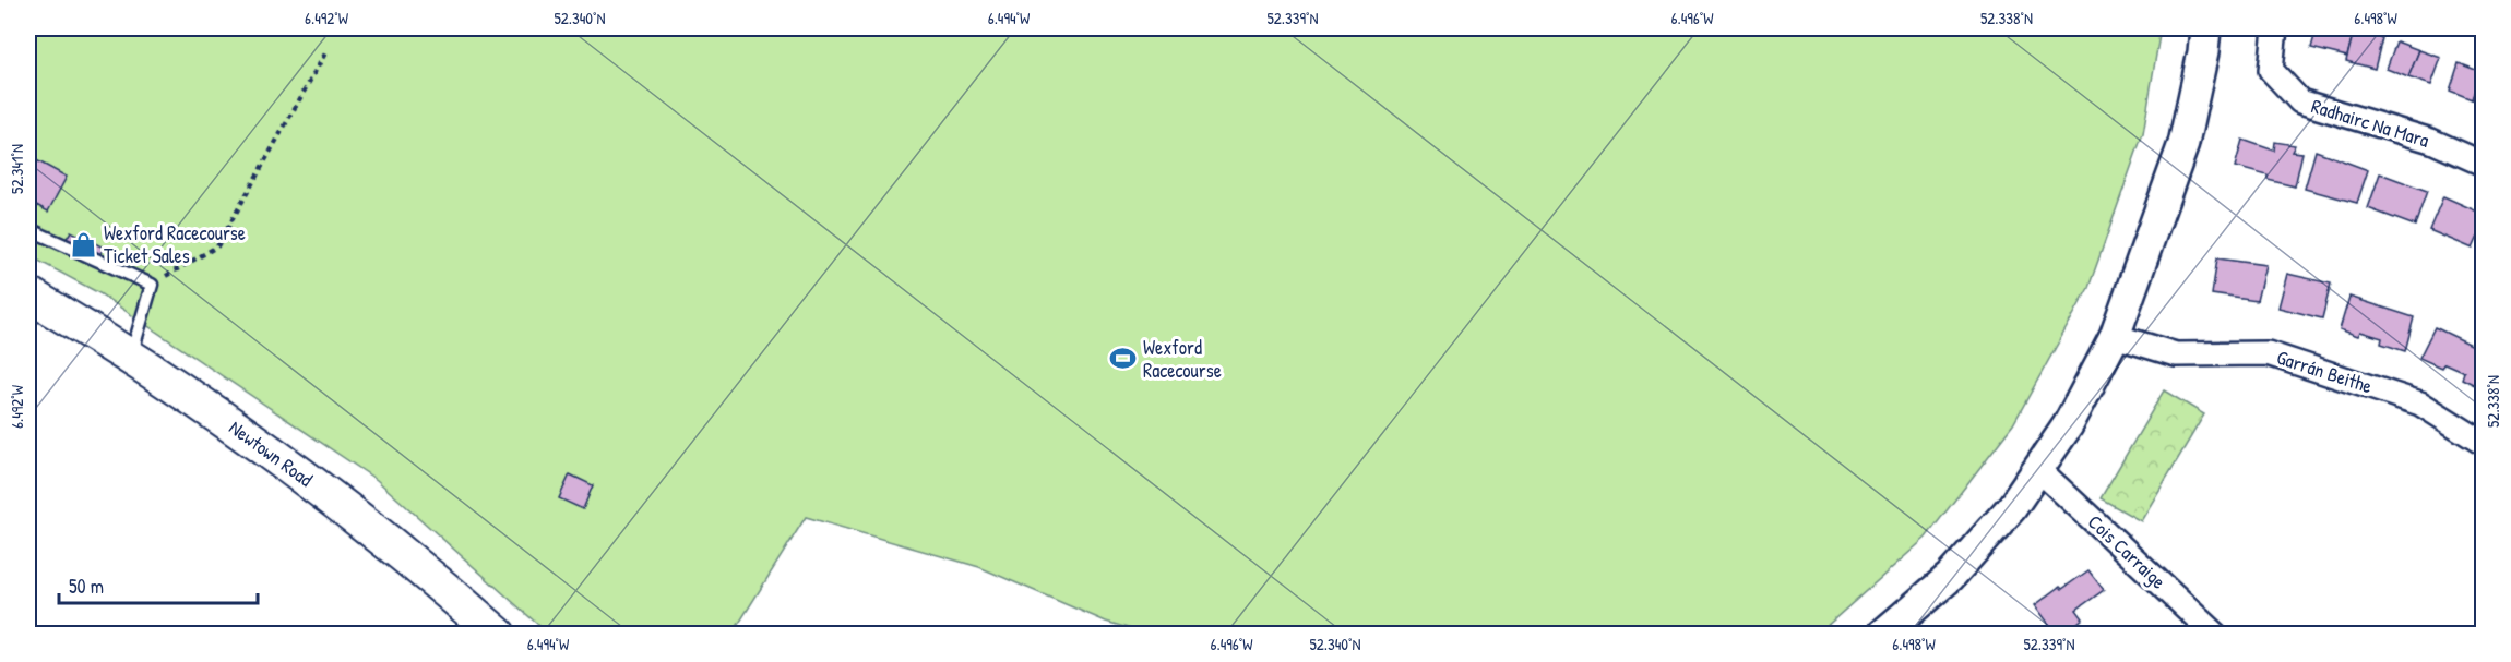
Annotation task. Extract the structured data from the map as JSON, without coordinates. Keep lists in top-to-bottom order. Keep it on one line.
{"streets":{"main road":["Newtown Road"],"street":["Radhairc Na Mara","Garrán Beithe","Cois Carraige"]},"places":{"shop":["Wexford Racecourse Ticket Sales"],"sports":["Wexford Racecourse"]},"scale_bar":"50 m","coordinates":["6.492°W","52.340°N","6.494°W","52.339°N","6.496°W","52.338°N","6.498°W","52.341°N"]}
